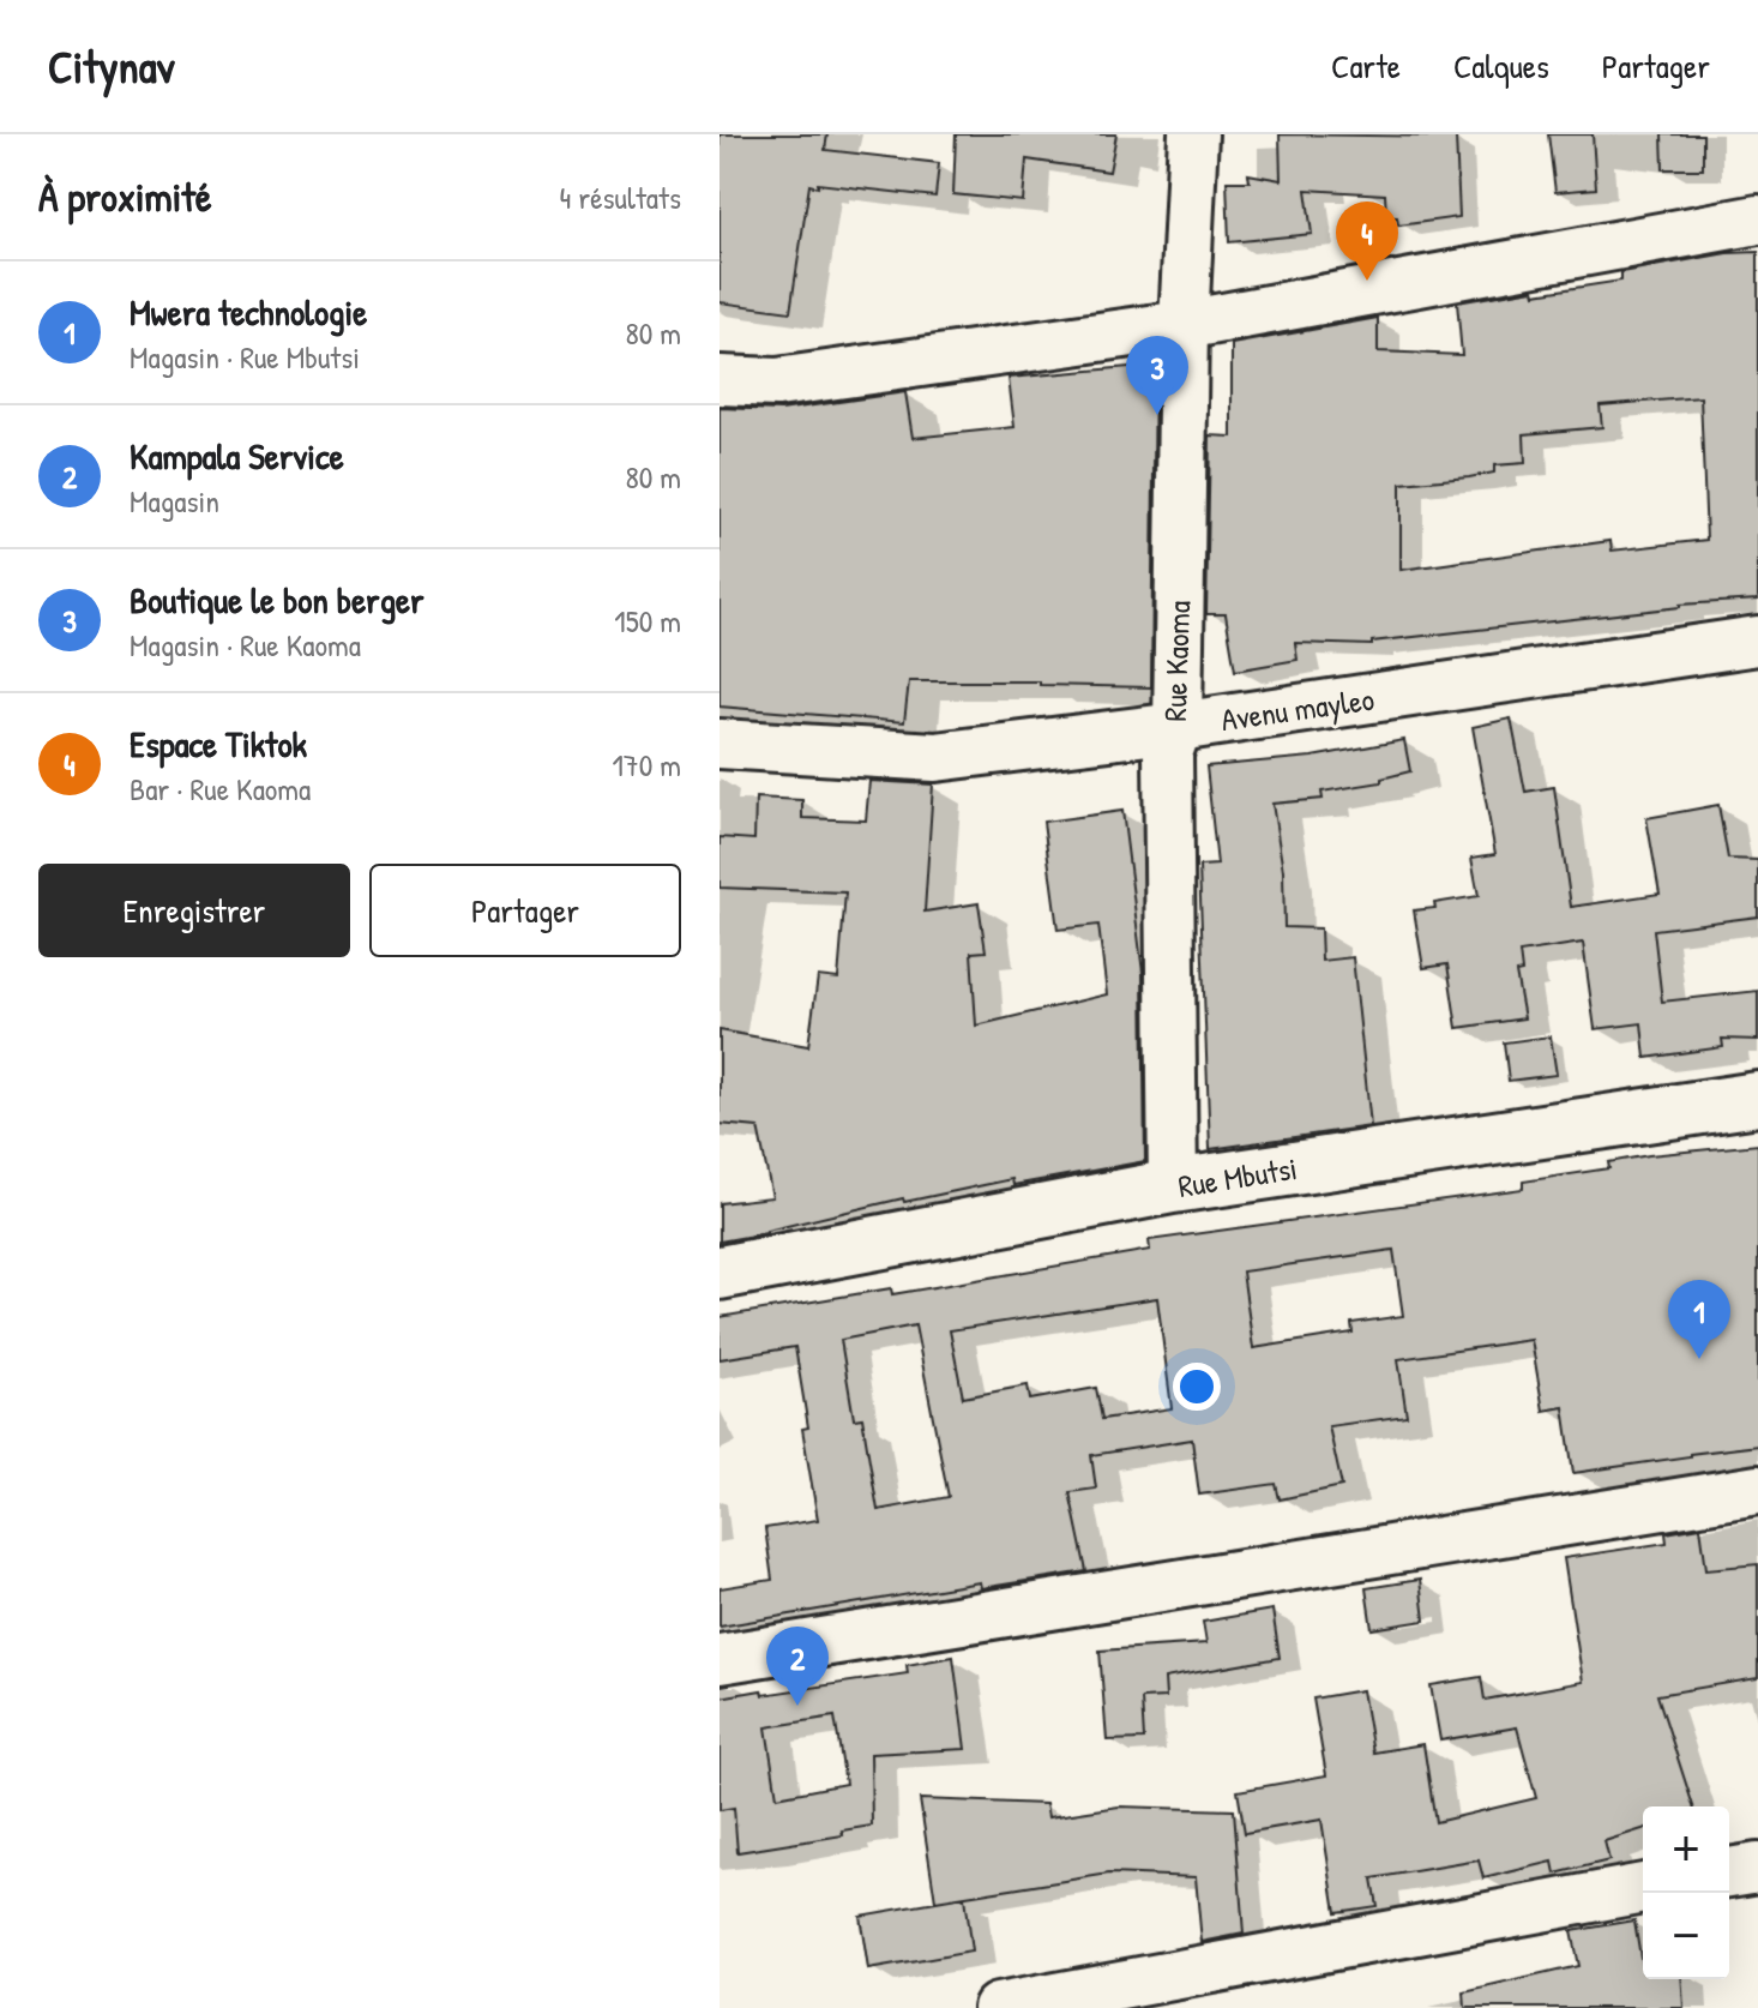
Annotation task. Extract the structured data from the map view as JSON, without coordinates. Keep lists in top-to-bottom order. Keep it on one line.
{"streets":{"street":["Rue Kaoma","Avenu mayleo","Rue Mbutsi"]},"crossings":[["Rue Kaoma","Avenu mayleo"],["Rue Kaoma","Rue Mbutsi"]],"page":{"header":"Citynav","nav":["Carte","Calques","Partager"],"heading":["À proximité","4 résultats"],"pins":["4","3","1","2"],"list":[{"mark":"1","name":"Mwera technologie","note":"Magasin · Rue Mbutsi","value":"80 m"},{"mark":"2","name":"Kampala Service","note":"Magasin","value":"80 m"},{"mark":"3","name":"Boutique le bon berger","note":"Magasin · Rue Kaoma","value":"150 m"},{"mark":"4","name":"Espace Tiktok","note":"Bar · Rue Kaoma","value":"170 m"}],"buttons":["Enregistrer","Partager"],"map_buttons":["+","−"]}}
